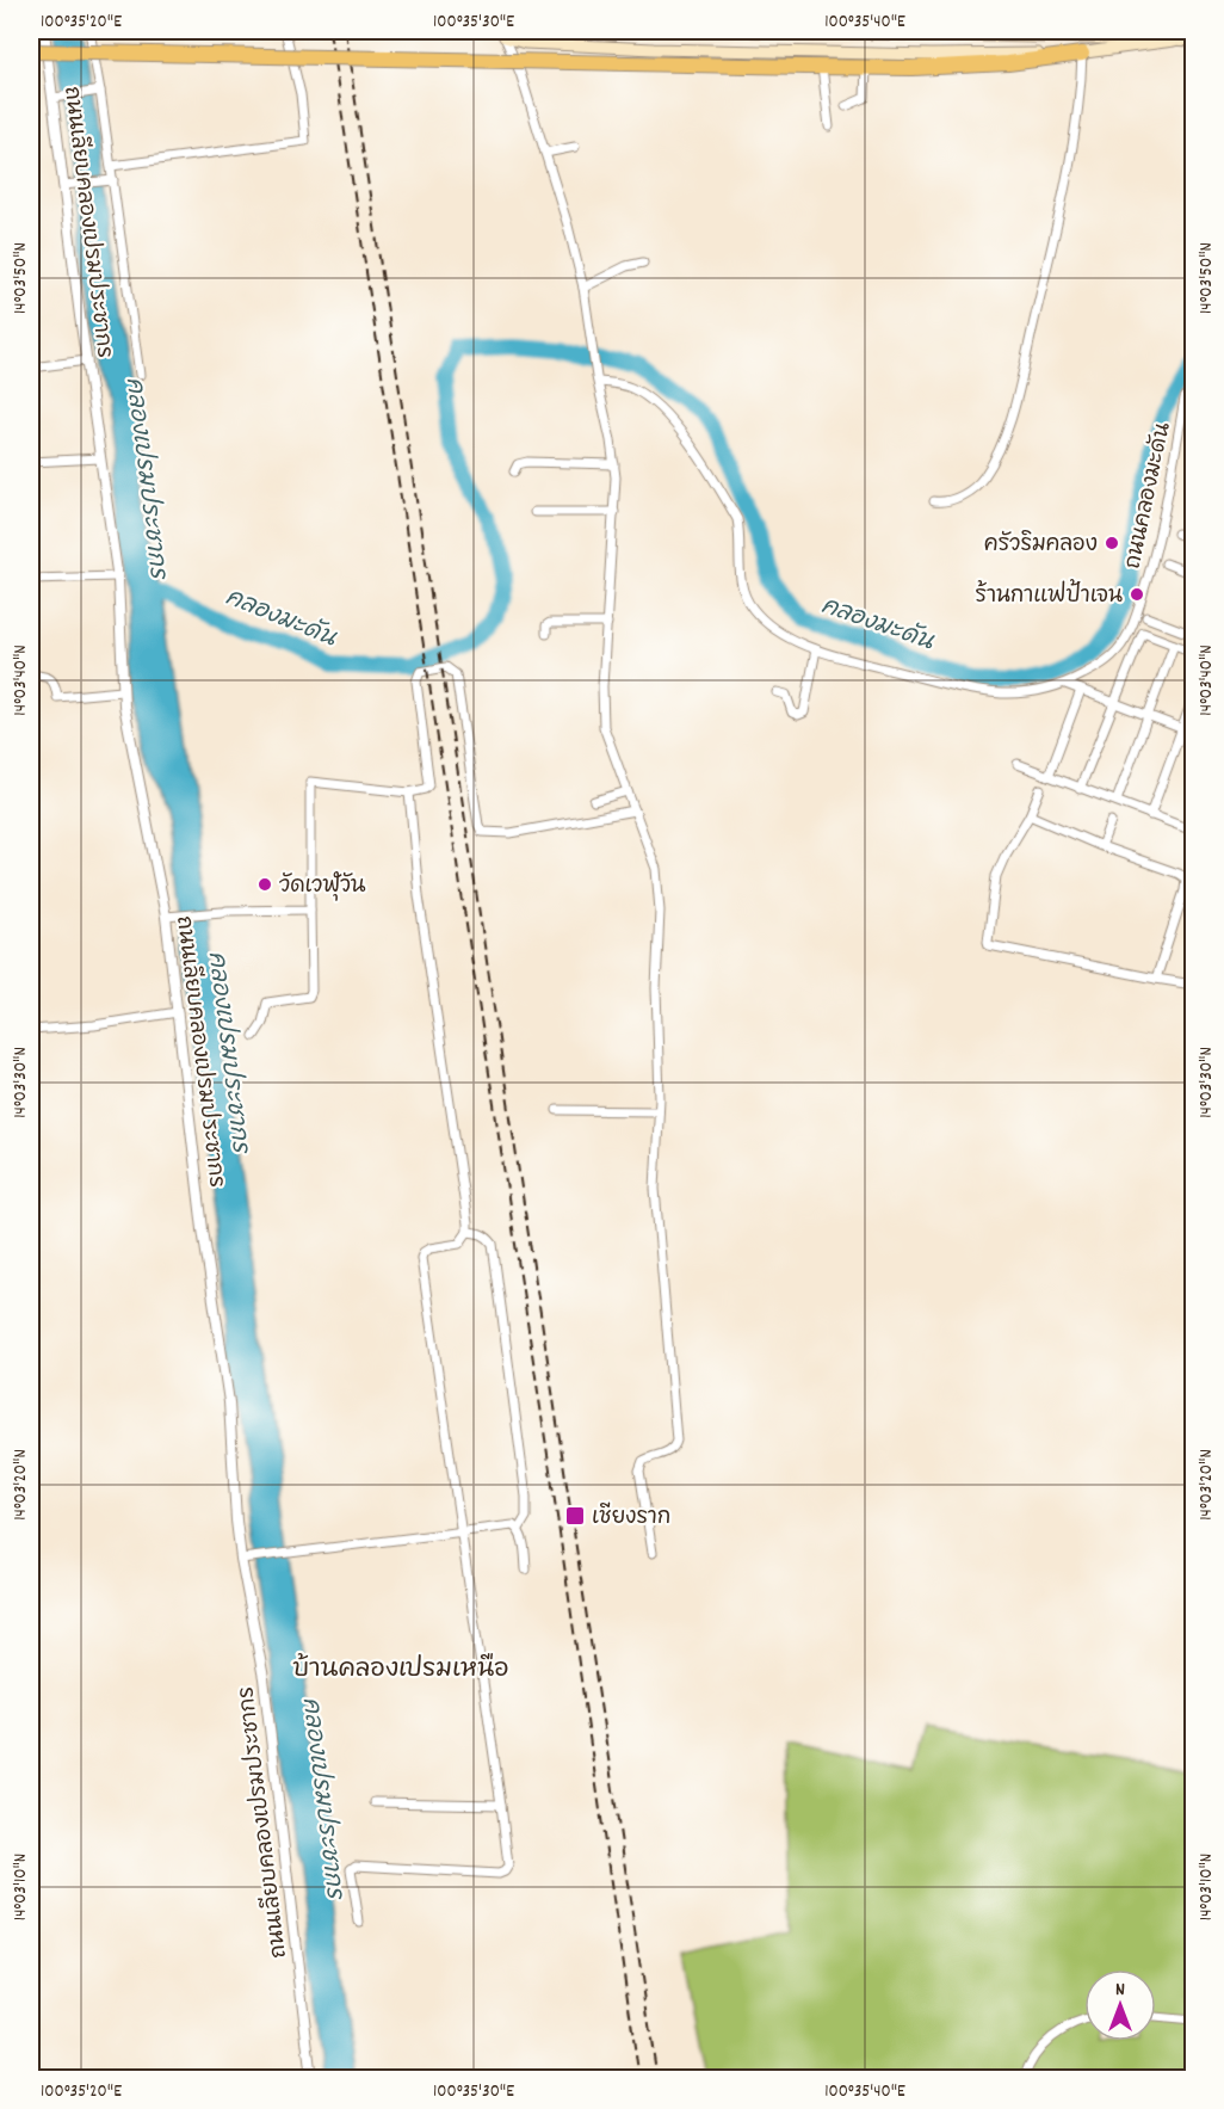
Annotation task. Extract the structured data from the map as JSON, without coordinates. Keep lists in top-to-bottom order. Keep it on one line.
{"streets":{"street":["ถนนเลียบคลองเปรมประชากร","ถนนคลองมะดัน"]},"districts":["บ้านคลองเปรมเหนือ"],"water":["คลองเปรมประชากร","คลองมะดัน"],"places":{"other":["ครัวริมคลอง","ร้านกาแฟป้าเจน","วัดเวฬุวัน"],"transit":["เชียงราก"]},"north":"top","coordinates":["100°35'20\"E","100°35'30\"E","100°35'40\"E","14°03'50\"N","14°03'40\"N","14°03'30\"N","14°03'20\"N","14°03'10\"N"]}
